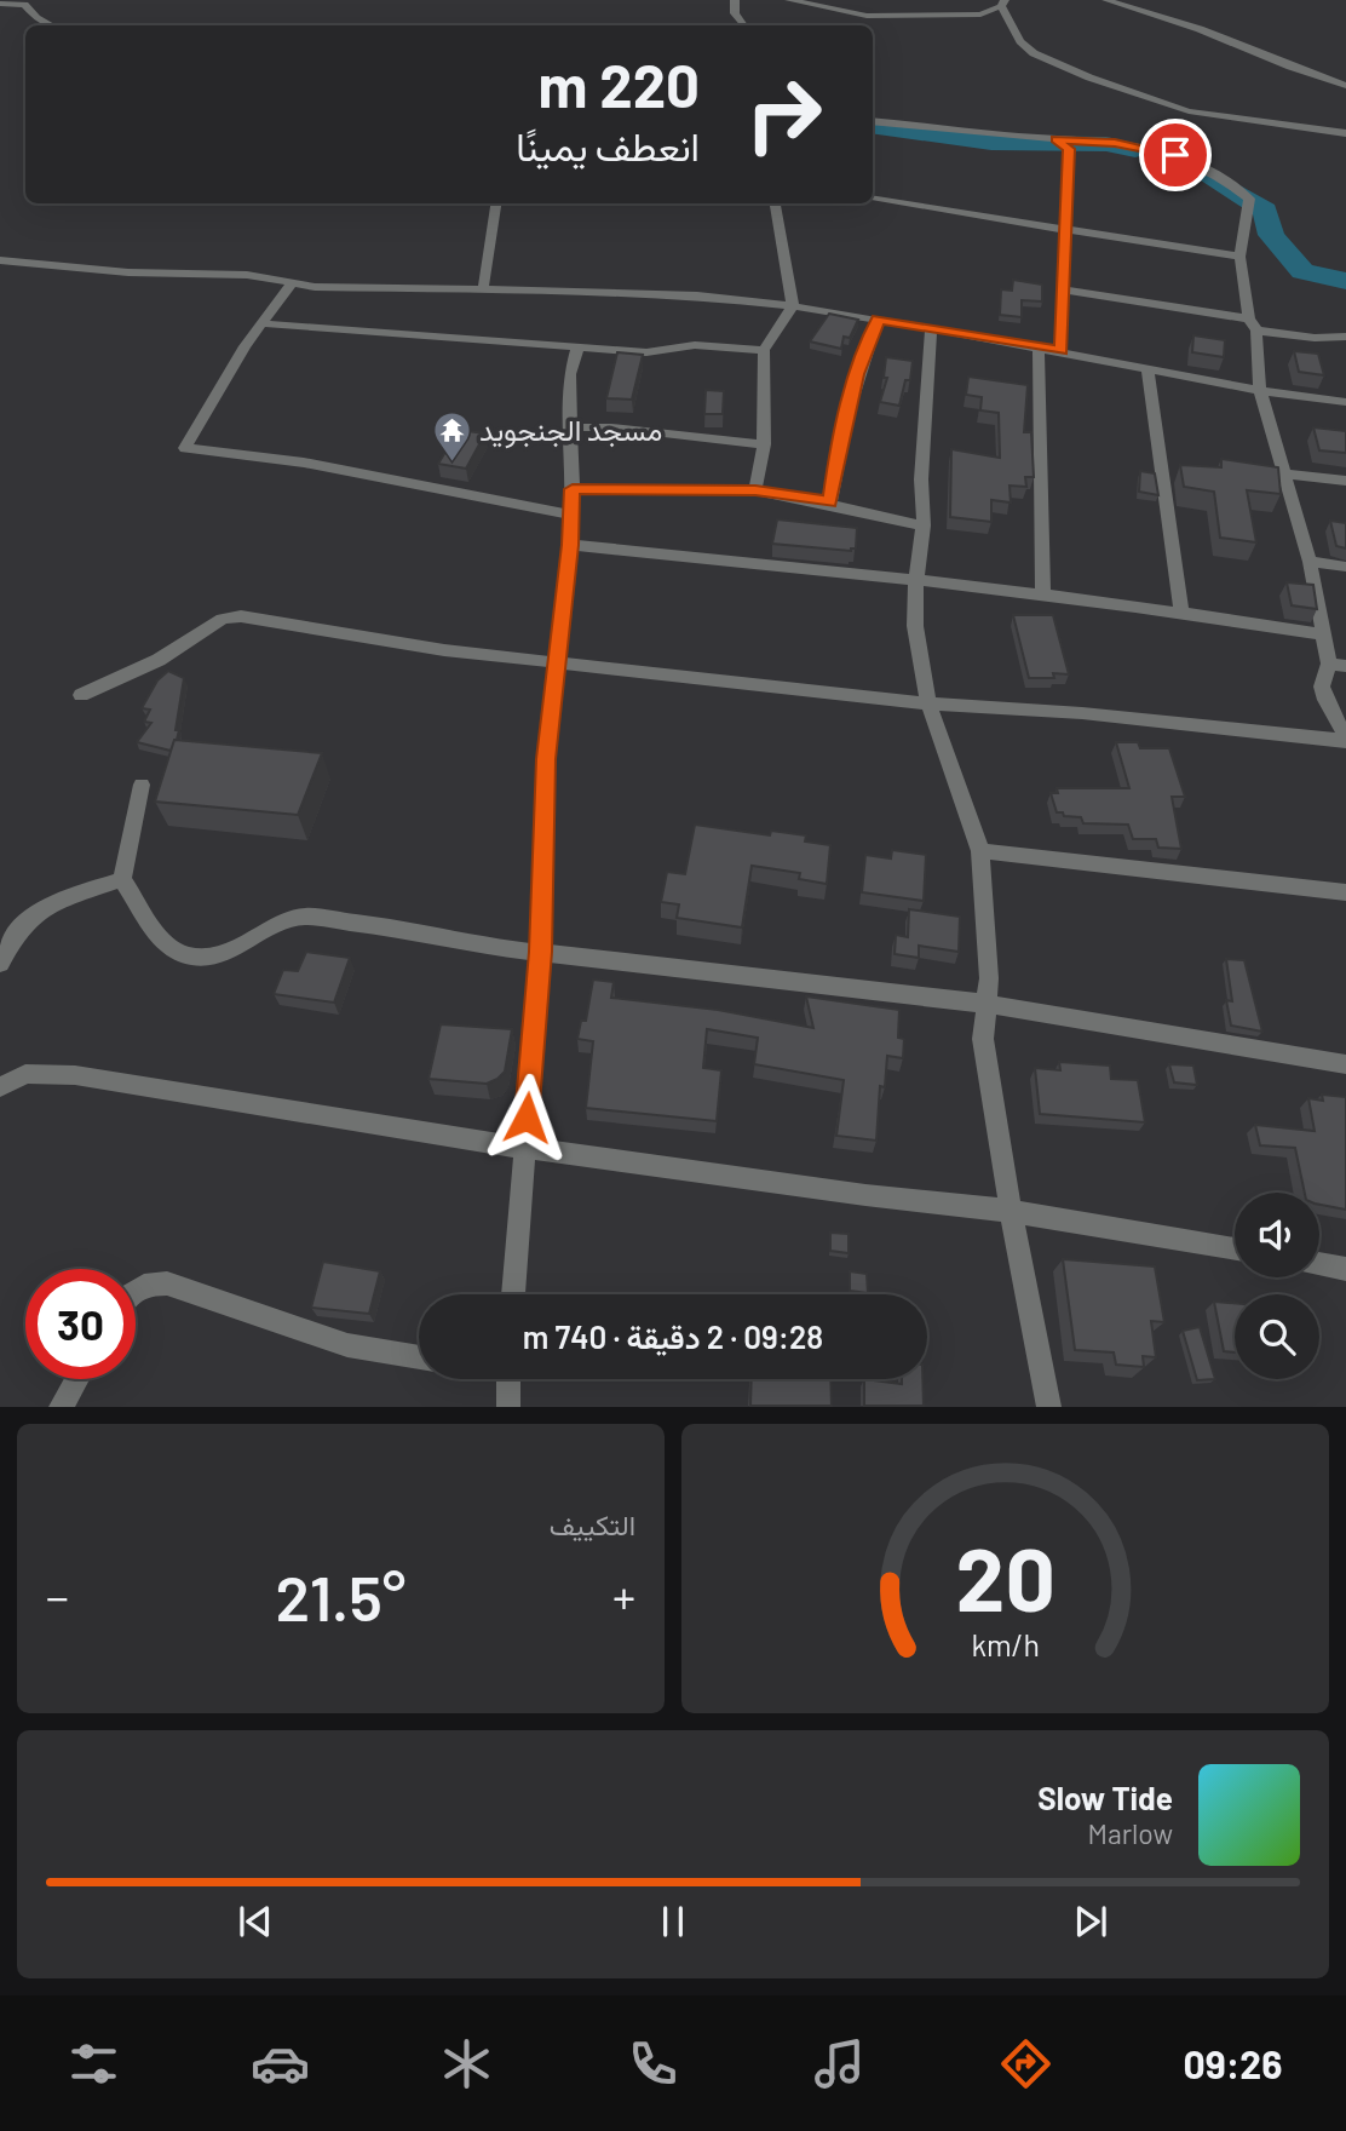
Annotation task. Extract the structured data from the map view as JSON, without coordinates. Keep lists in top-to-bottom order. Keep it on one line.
{"places":{"temple":["مسجد الجنجويد"]},"page":{"turn":["220 m","انعطف يمينًا"],"limit":"30","trip":"09:28 · 2 دقيقة · 740 m","tile":"التكييف","heat":["−","21.5°","+"],"song":["Slow Tide","Marlow"],"tabs":"09:26","gauge":["20","km/h"]}}
